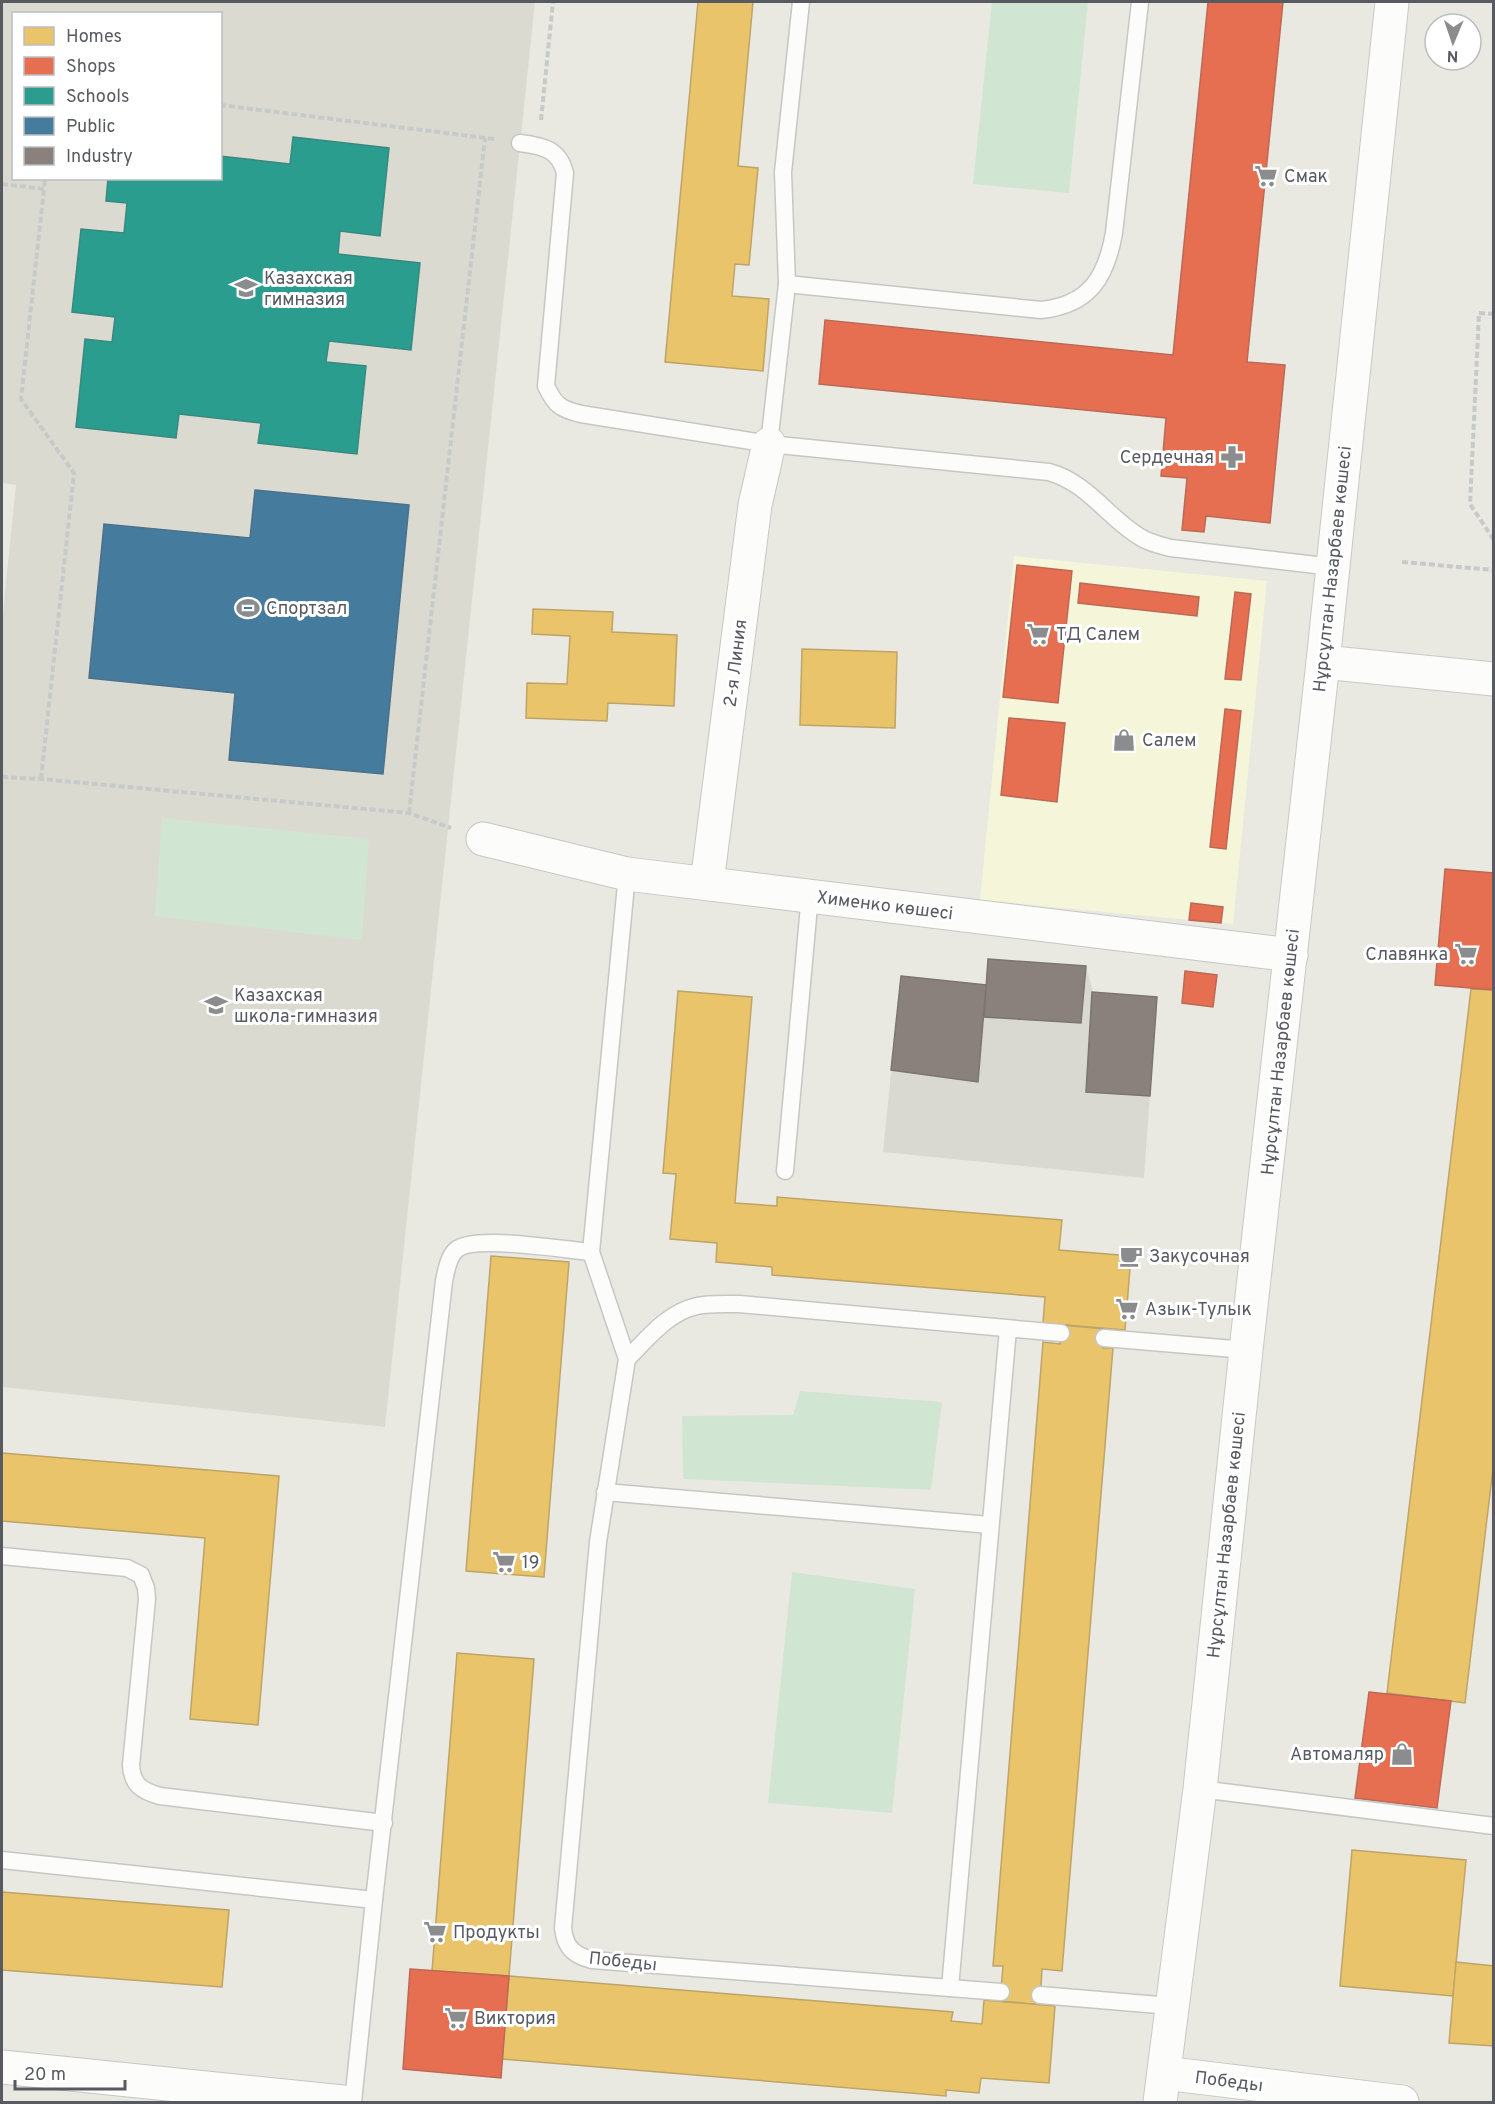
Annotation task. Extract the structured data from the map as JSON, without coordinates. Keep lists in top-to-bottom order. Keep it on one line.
{"streets":{"main road":["Нұрсұлтан Назарбаев көшесі","2-я Линия","Хименко көшесі","Победы"]},"crossings":[["Нұрсұлтан Назарбаев көшесі","Хименко көшесі"],["Нұрсұлтан Назарбаев көшесі","Победы"],["2-я Линия","Хименко көшесі"]],"places":{"supermarket":["Смак","ТД Салем","Славянка","Азык-Тулык","19","Продукты","Виктория"],"school or university":["Казахская гимназия","Казахская школа-гимназия"],"pharmacy":["Сердечная"],"sports":["Спортзал"],"shop":["Салем","Автомаляр"],"cafe":["Закусочная"]},"legend":["Homes","Shops","Schools","Public","Industry"],"scale_bar":"20 m","north":"bottom"}
